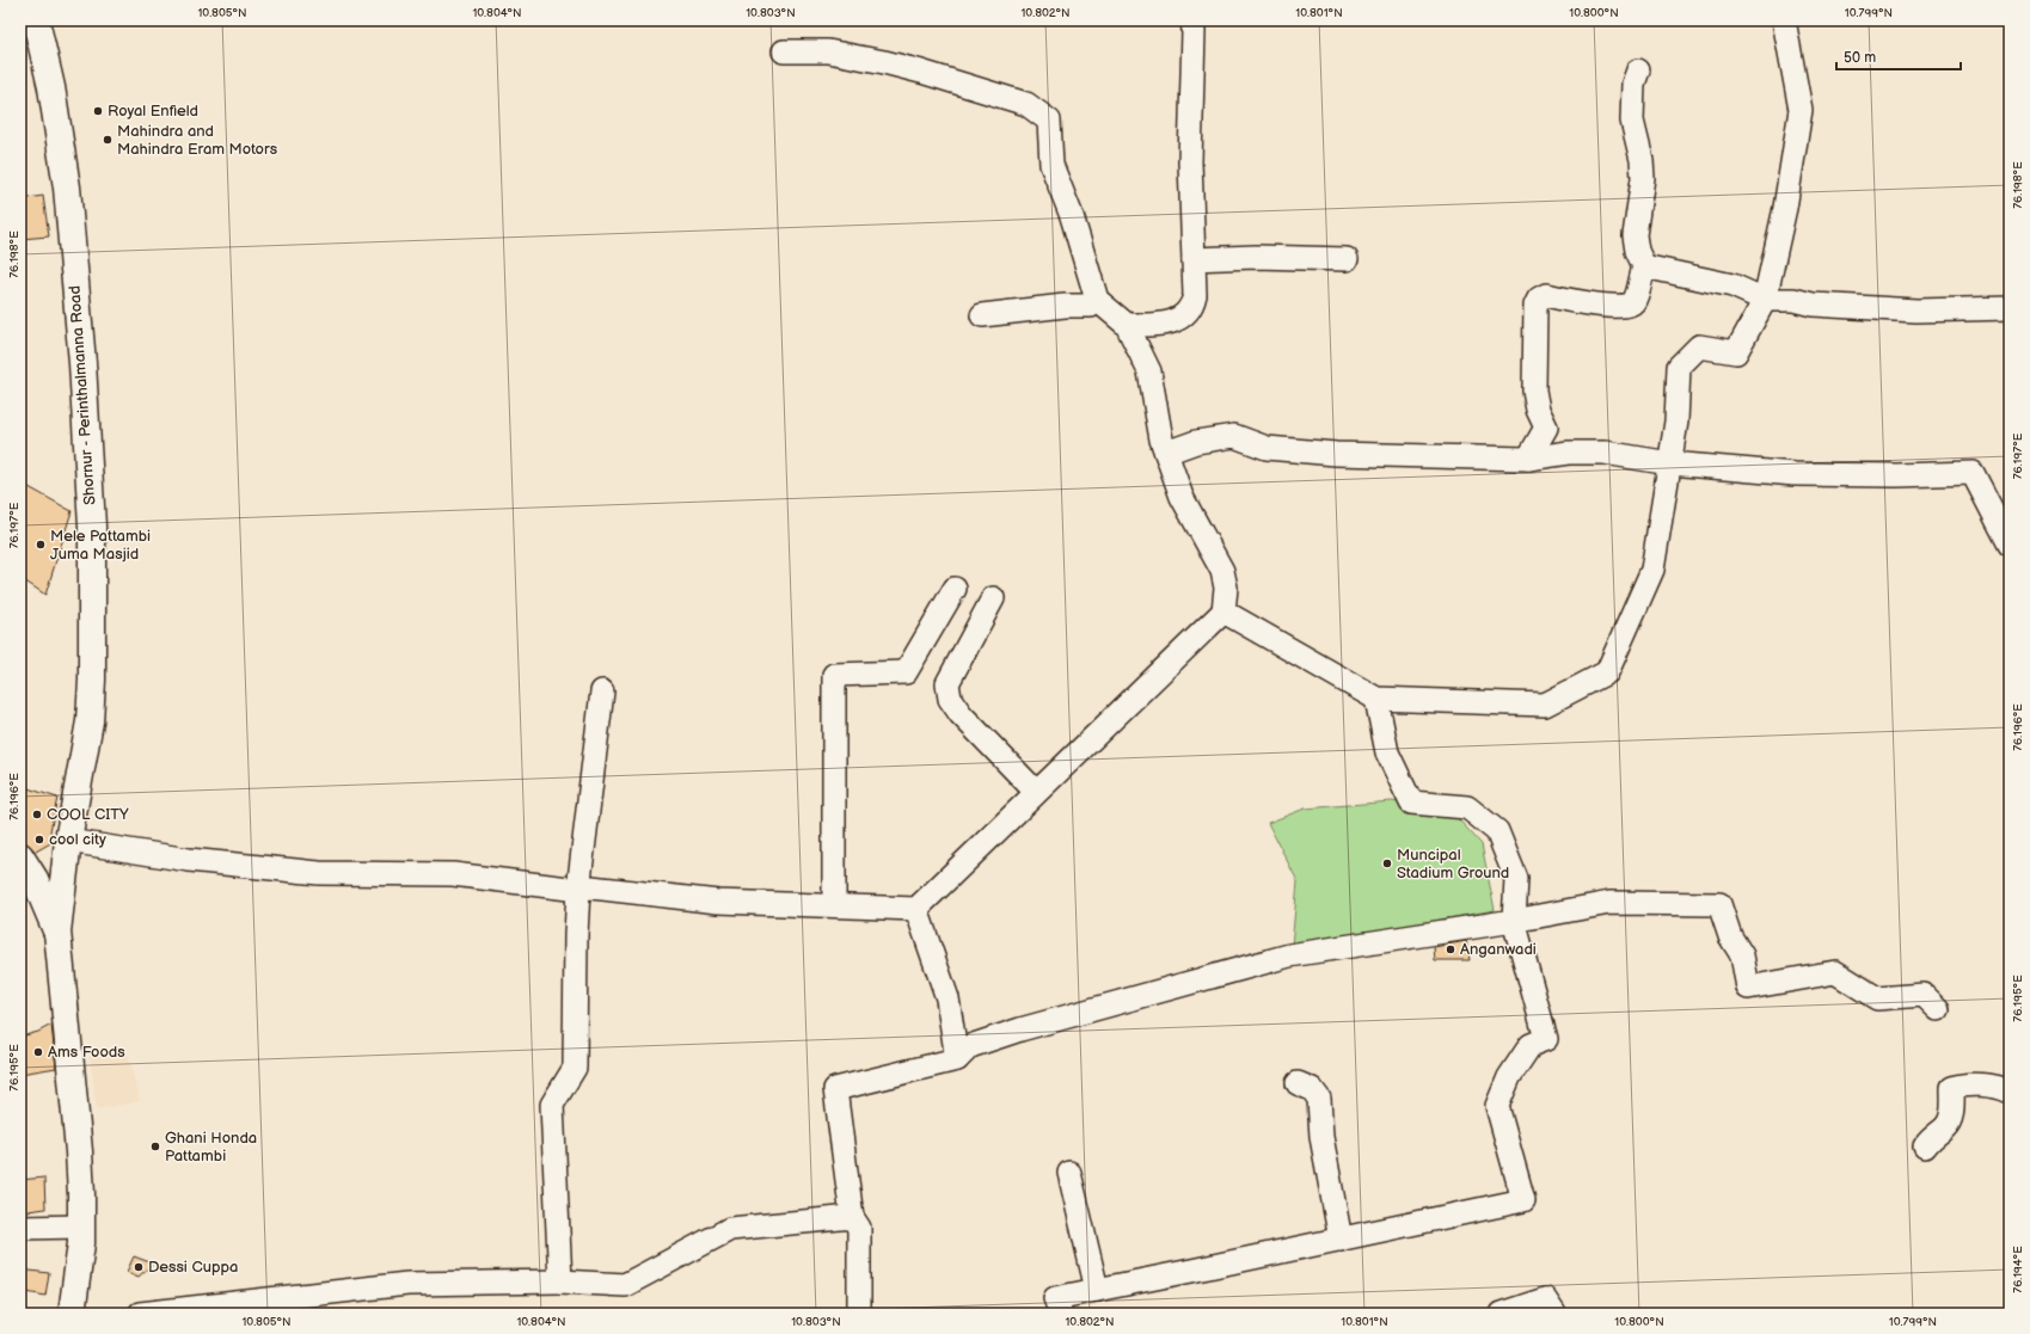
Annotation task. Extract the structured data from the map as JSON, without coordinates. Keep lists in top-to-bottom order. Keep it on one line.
{"streets":{"main road":["Shornur - Perinthalmanna Road"]},"places":["Royal Enfield","Mahindra and Mahindra Eram Motors","Mele Pattambi Juma Masjid","COOL CITY","cool city","Muncipal Stadium Ground","Anganwadi","Ams Foods","Ghani Honda Pattambi","Dessi Cuppa"],"scale_bar":"50 m","coordinates":["10.805°N","10.804°N","10.803°N","10.802°N","10.801°N","10.800°N","10.799°N","76.198°E","76.197°E","76.196°E","76.195°E","76.194°E"]}
